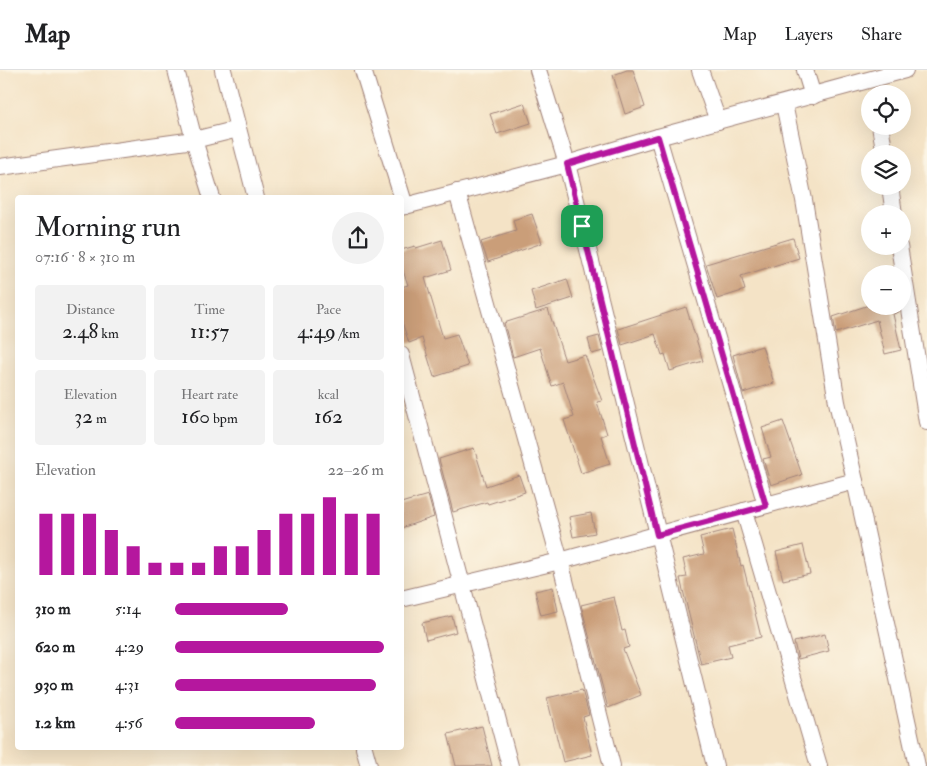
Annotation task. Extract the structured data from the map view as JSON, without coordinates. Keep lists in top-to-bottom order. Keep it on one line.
{"page":{"header":"Map","nav":["Map","Layers","Share"],"map_buttons":["+","−"],"heading":["Morning run","07:16 · 8 × 310 m"],"stats":[["Distance","2.48 km"],["Time","11:57"],["Pace","4:49 /km"],["Elevation","32 m"],["Heart rate","160 bpm"],["kcal","162"]],"chart":["Elevation","22–26 m"],"list":[{"name":"310 m","note":"5:14"},{"name":"620 m","note":"4:29"},{"name":"930 m","note":"4:31"},{"name":"1.2 km","note":"4:56"}]}}
